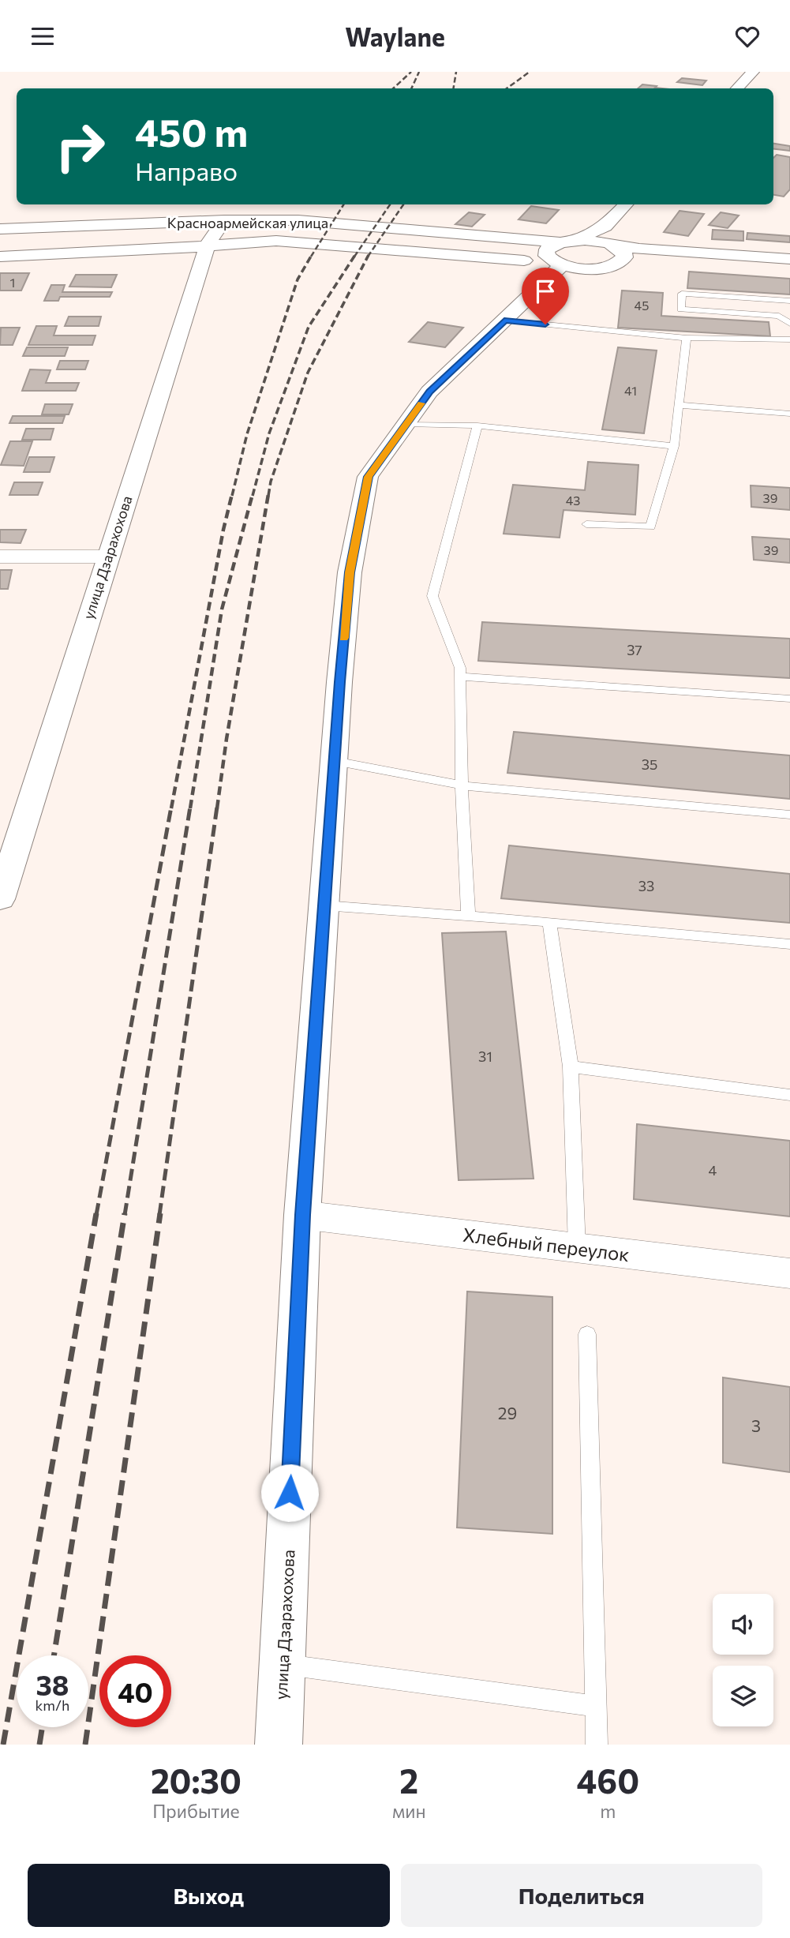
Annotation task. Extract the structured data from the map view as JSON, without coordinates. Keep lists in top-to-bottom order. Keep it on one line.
{"streets":{"street":["Красноармейская улица","улица Дзарахохова","Хлебный переулок"]},"crossings":[["Красноармейская улица","улица Дзарахохова"],["улица Дзарахохова","Хлебный переулок"]],"house_numbers":["1","45","41","39","43","39","37","35","33","31","4","29","3"],"page":{"header":"Waylane","turn":["450 m","Направо"],"speed":"38 km/h","limit":"40","eta":["20:30","Прибытие","2","мин","460","m"],"buttons":["Выход","Поделиться"]}}
